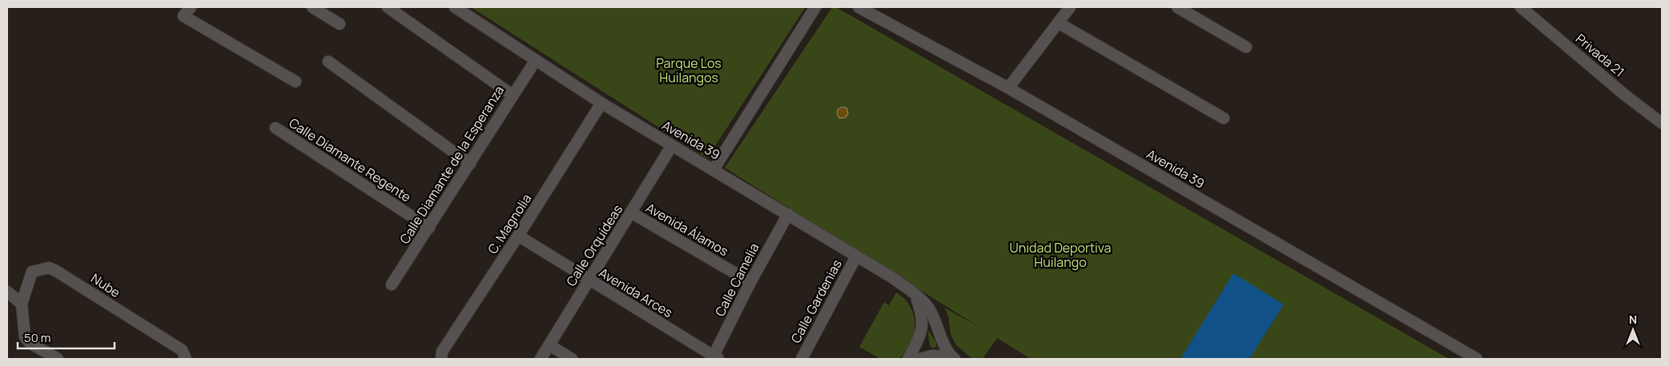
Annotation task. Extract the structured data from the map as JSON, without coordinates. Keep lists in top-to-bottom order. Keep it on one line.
{"streets":{"street":["Privada 21","Avenida 39","Calle Diamante Regente","Calle Diamante de la Esperanza","C. Magnolia","Avenida Álamos","Calle Orquídeas","Calle Camelia","Nube","Avenida Arces","Calle Gardenias"]},"crossings":[["Avenida 39","Calle Diamante de la Esperanza"],["Avenida 39","C. Magnolia"],["Avenida 39","Calle Orquídeas"],["Avenida 39","Calle Camelia"],["Avenida 39","Calle Gardenias"],["Calle Diamante Regente","Calle Diamante de la Esperanza"],["C. Magnolia","Avenida Arces"],["Avenida Álamos","Calle Orquídeas"],["Avenida Álamos","Calle Camelia"],["Calle Orquídeas","Avenida Arces"],["Calle Camelia","Avenida Arces"]],"parks":["Parque Los Huilangos","Unidad Deportiva Huilango"],"scale_bar":"50 m","north":"top"}
